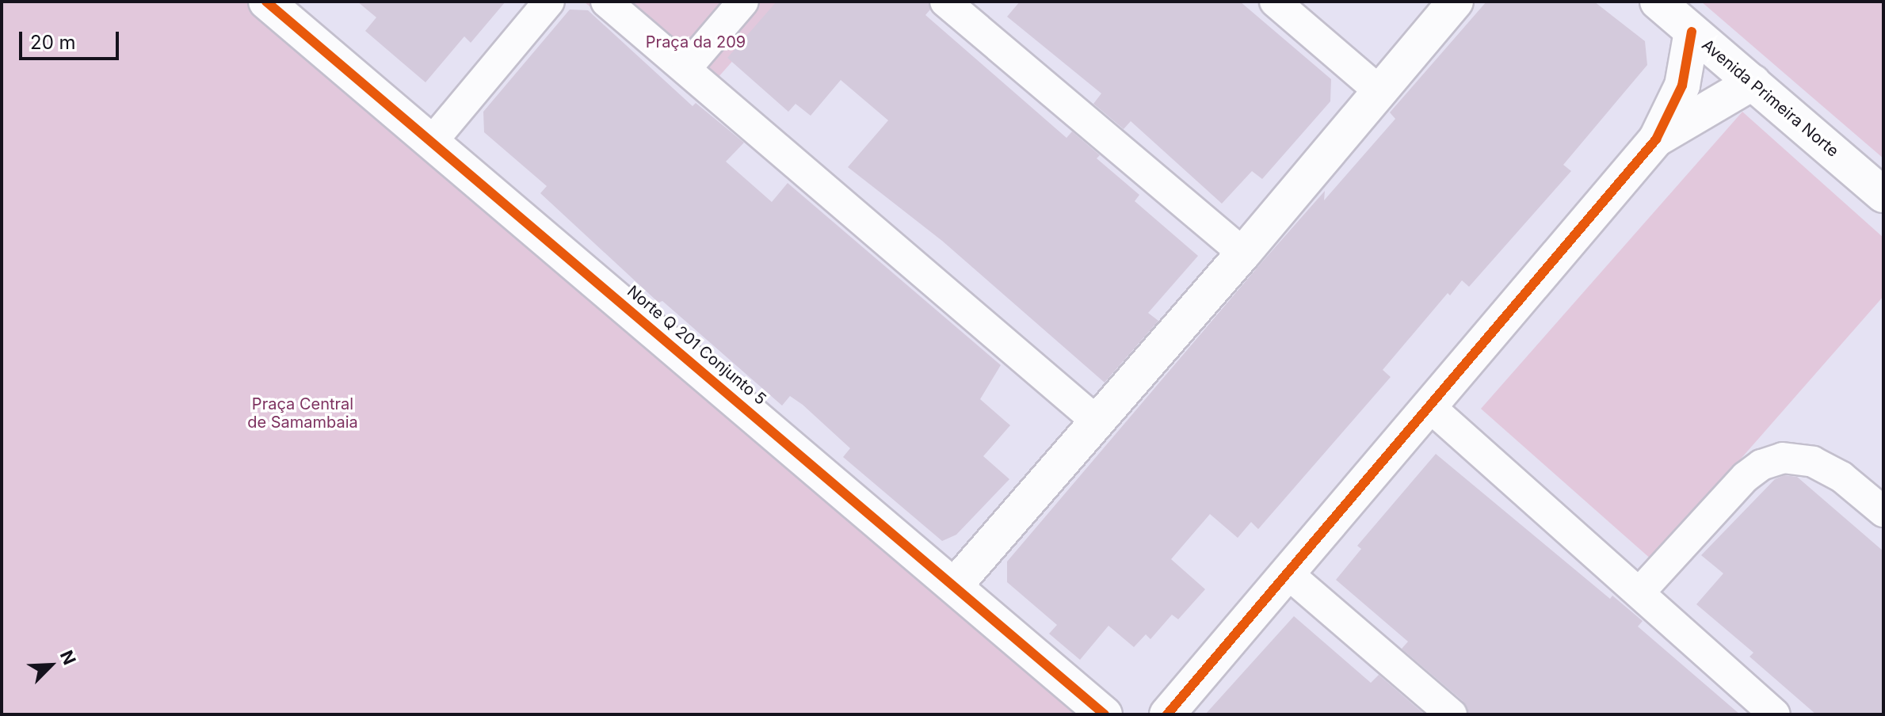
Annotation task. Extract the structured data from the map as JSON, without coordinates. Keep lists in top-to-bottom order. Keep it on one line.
{"streets":{"street":["Avenida Primeira Norte","Norte Q 201 Conjunto 5"]},"parks":["Praça da 209","Praça Central de Samambaia"],"scale_bar":"20 m","north":"top right"}
